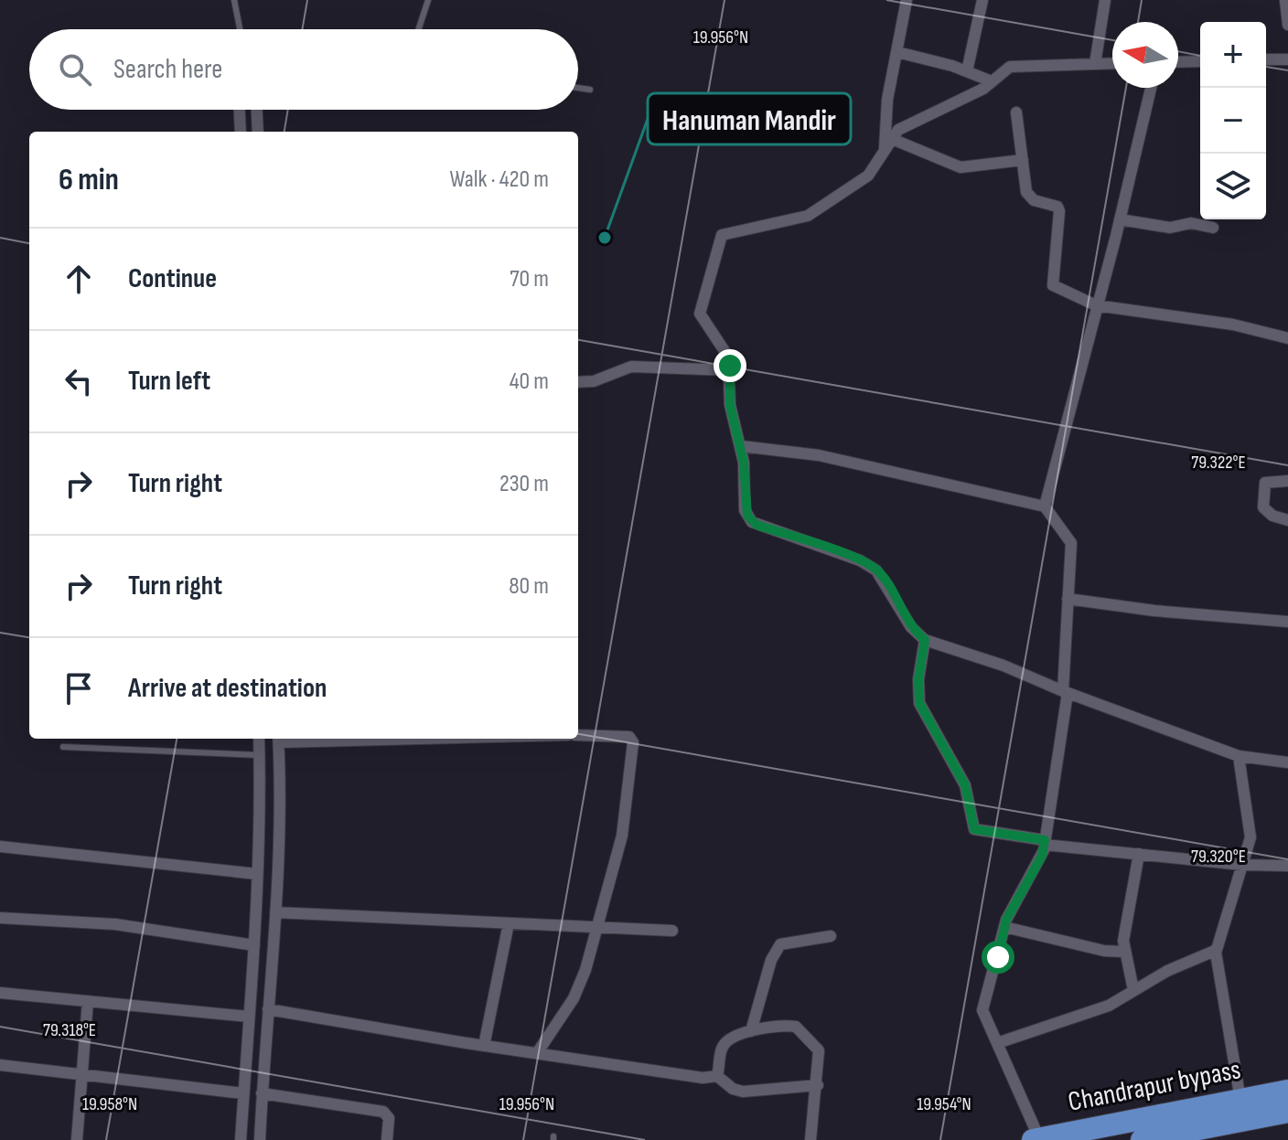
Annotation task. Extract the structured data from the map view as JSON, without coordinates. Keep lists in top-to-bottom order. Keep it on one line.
{"streets":{"highway":["Chandrapur bypass"]},"places":["Hanuman Mandir"],"north":"left","page":{"map_buttons":["+","−"],"search":"Search here","heading":["6 min","Walk · 420 m"],"list":[["Continue","70 m"],["Turn left","40 m"],["Turn right","230 m"],["Turn right","80 m"],"Arrive at destination"]},"coordinates":["19.956°N","79.322°E","79.320°E","79.318°E","19.958°N","19.954°N"]}
